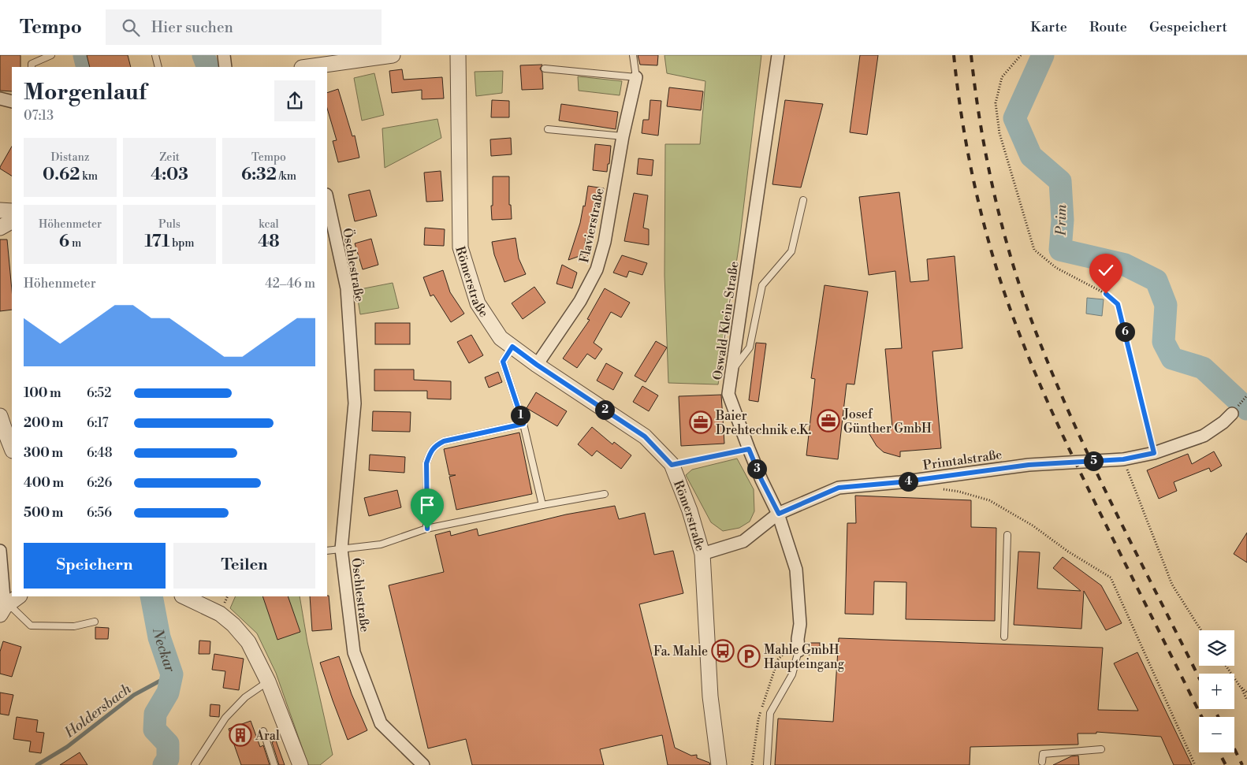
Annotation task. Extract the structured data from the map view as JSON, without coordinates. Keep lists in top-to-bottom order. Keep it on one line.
{"streets":{"street":["Flavierstraße","Öschlestraße","Römerstraße","Oswald-Klein-Straße","Primtalstraße"]},"crossings":[["Flavierstraße","Römerstraße"],["Römerstraße","Primtalstraße"],["Oswald-Klein-Straße","Primtalstraße"]],"water":["Prim","Neckar","Holdersbach"],"places":{"office":["Josef Günther GmbH","Baier Drehtechnik e.K."],"bus stop":["Fa. Mahle"],"parking":["Mahle GmbH Haupteingang"],"building":["Aral"]},"page":{"header":"Tempo","search":"Hier suchen","nav":["Karte","Route","Gespeichert"],"heading":["Morgenlauf","07:13"],"stats":[["Distanz","0.62 km"],["Zeit","4:03"],["Tempo","6:32 /km"],["Höhenmeter","6 m"],["Puls","171 bpm"],["kcal","48"]],"chart":["Höhenmeter","42–46 m"],"pins":["6","2","1","5","3","4"],"list":[{"name":"100 m","note":"6:52"},{"name":"200 m","note":"6:17"},{"name":"300 m","note":"6:48"},{"name":"400 m","note":"6:26"},{"name":"500 m","note":"6:56"}],"buttons":["Speichern","Teilen"],"map_buttons":["+","−"]}}
